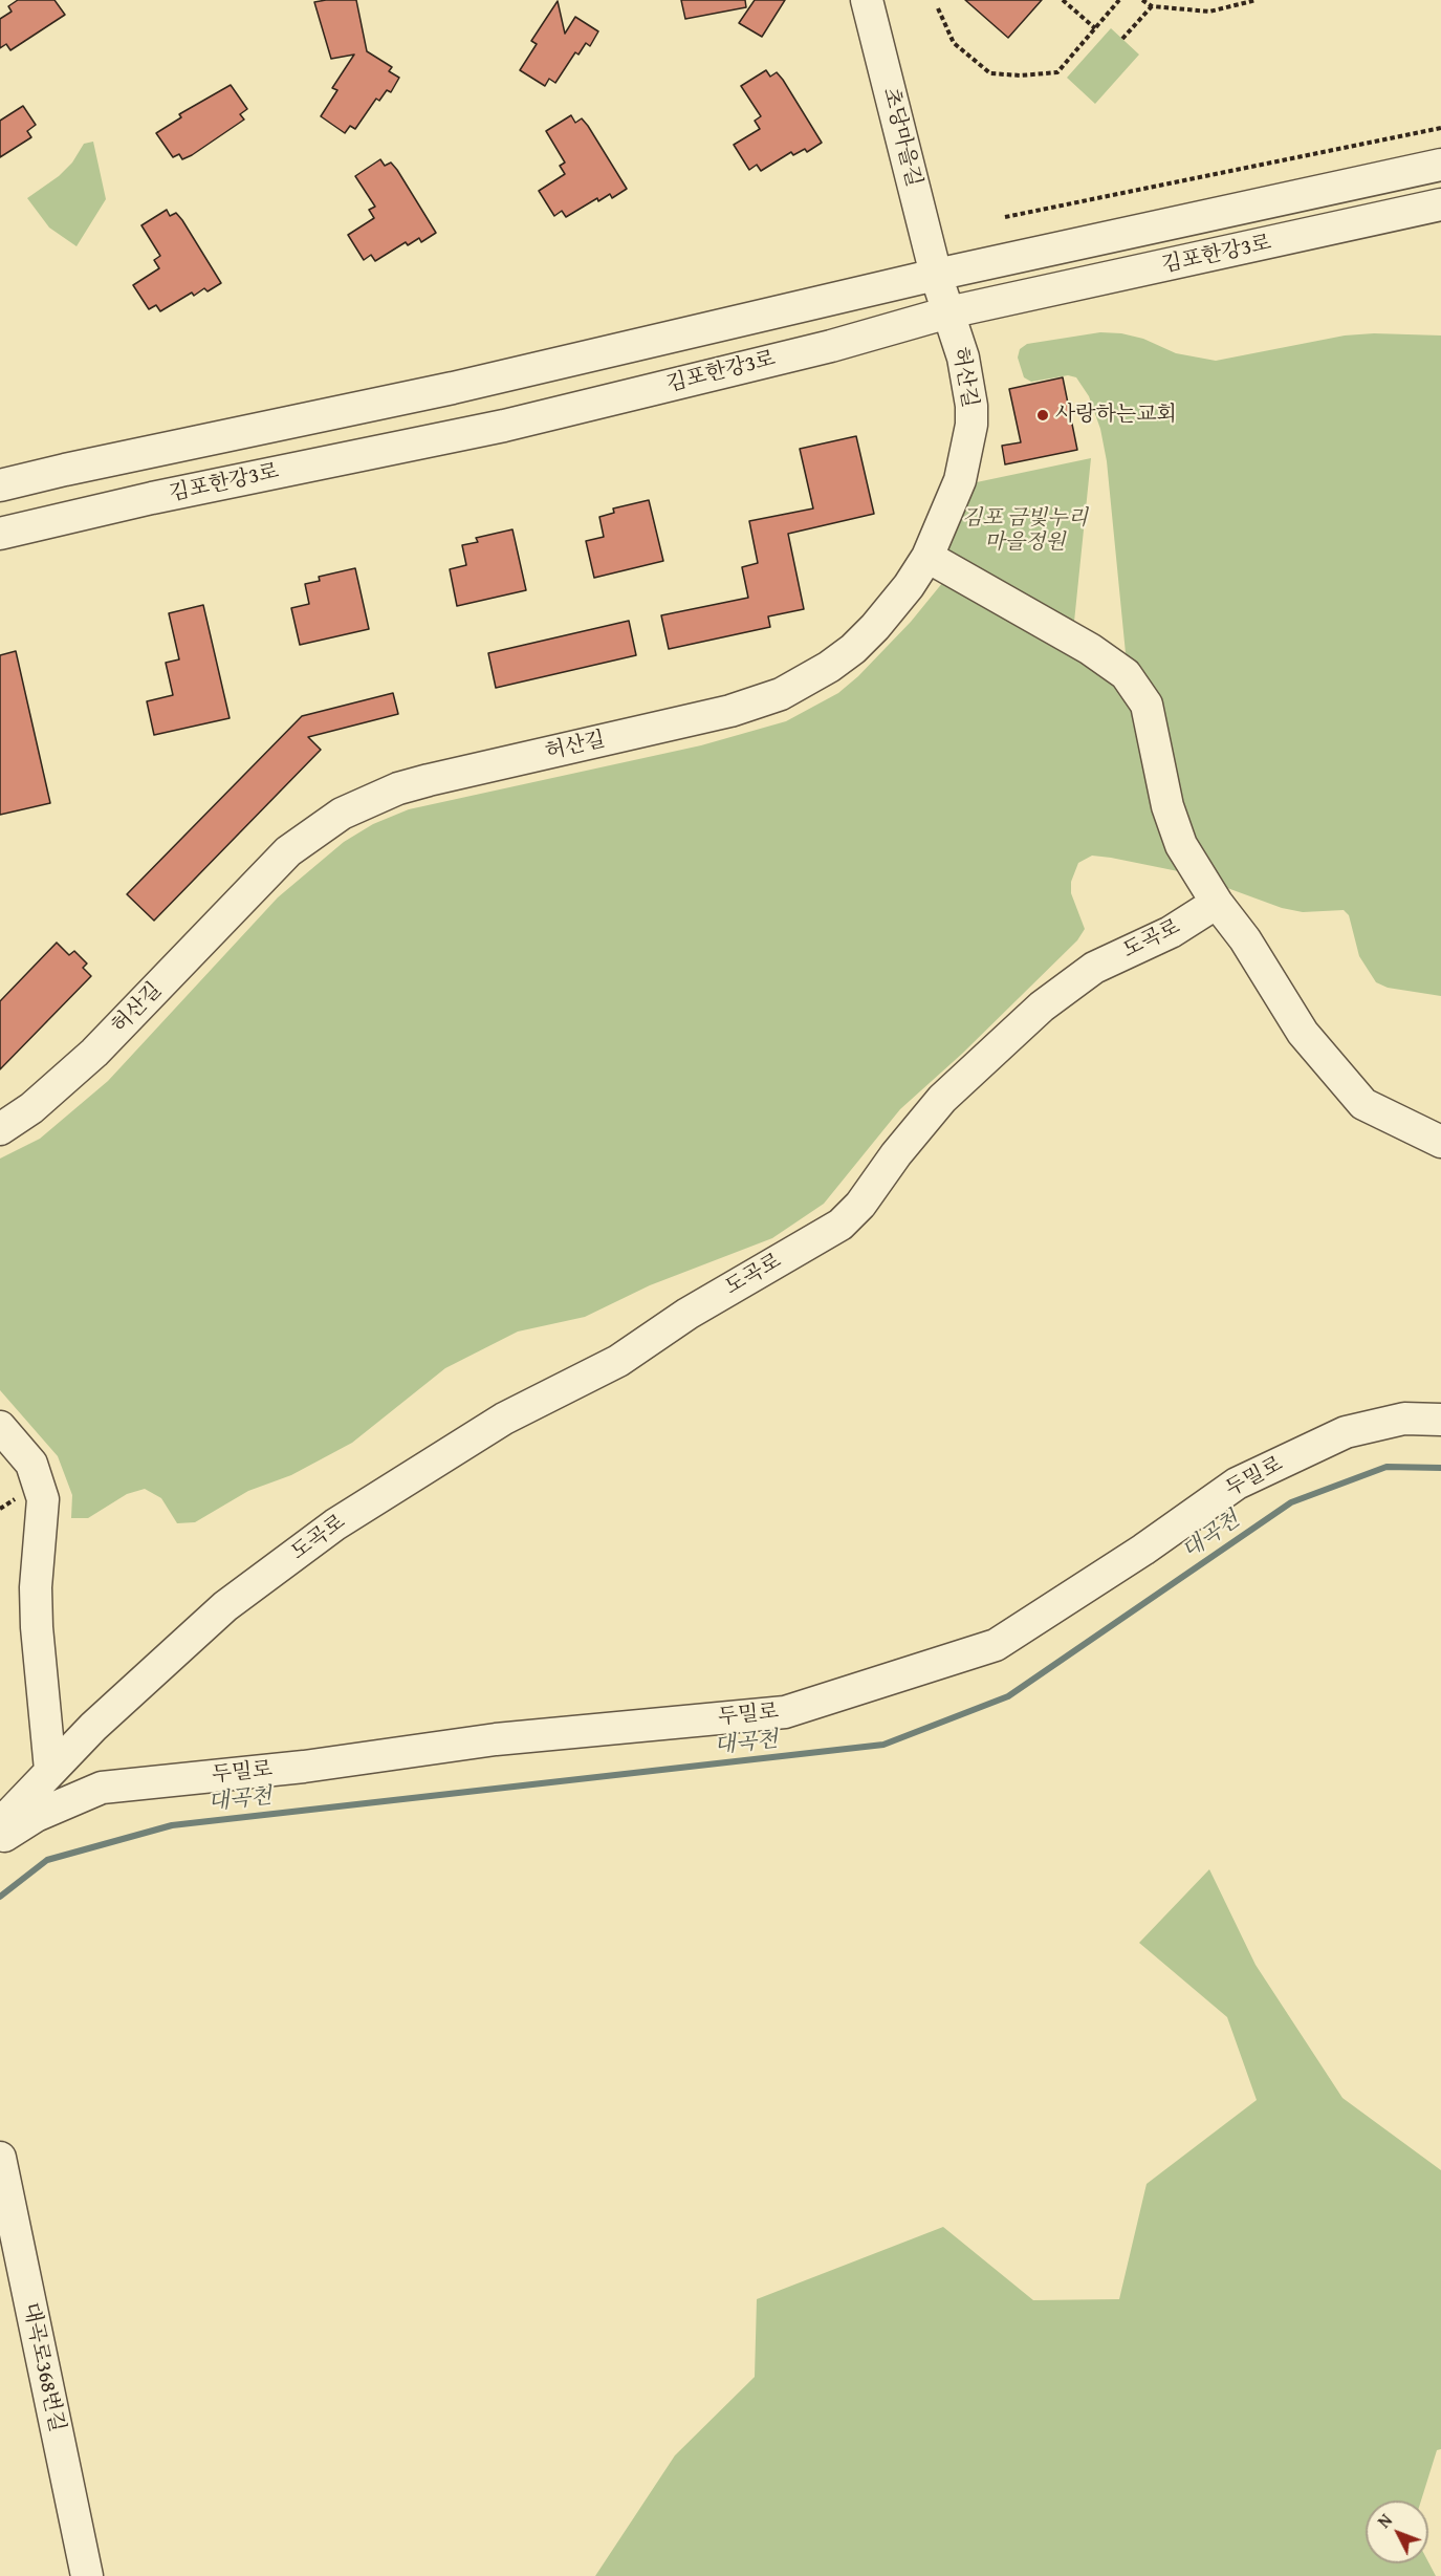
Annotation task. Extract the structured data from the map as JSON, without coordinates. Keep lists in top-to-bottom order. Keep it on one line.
{"streets":{"street":["초당마을길","김포한강3로","허산길","도곡로","두밀로","대곡로368번길"]},"crossings":[["초당마을길","김포한강3로"],["초당마을길","허산길"],["김포한강3로","허산길"]],"water":["대곡천"],"parks":["김포 금빛누리 마을정원"],"places":["사랑하는교회"],"north":"top left"}
